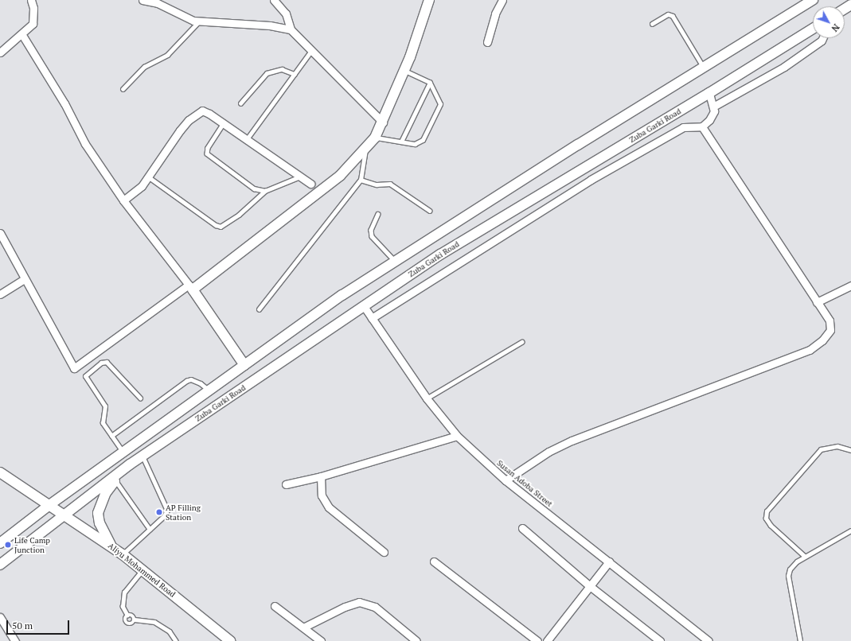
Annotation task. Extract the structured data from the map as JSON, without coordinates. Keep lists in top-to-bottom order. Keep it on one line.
{"streets":{"main road":["Zuba Garki Road","Aliyu Mohammed Road"],"street":["Susan Adoba Street"]},"crossings":[["Zuba Garki Road","Susan Adoba Street"],["Zuba Garki Road","Aliyu Mohammed Road"]],"places":["AP Filling Station","Life Camp Junction"],"scale_bar":"50 m","north":"bottom right"}
